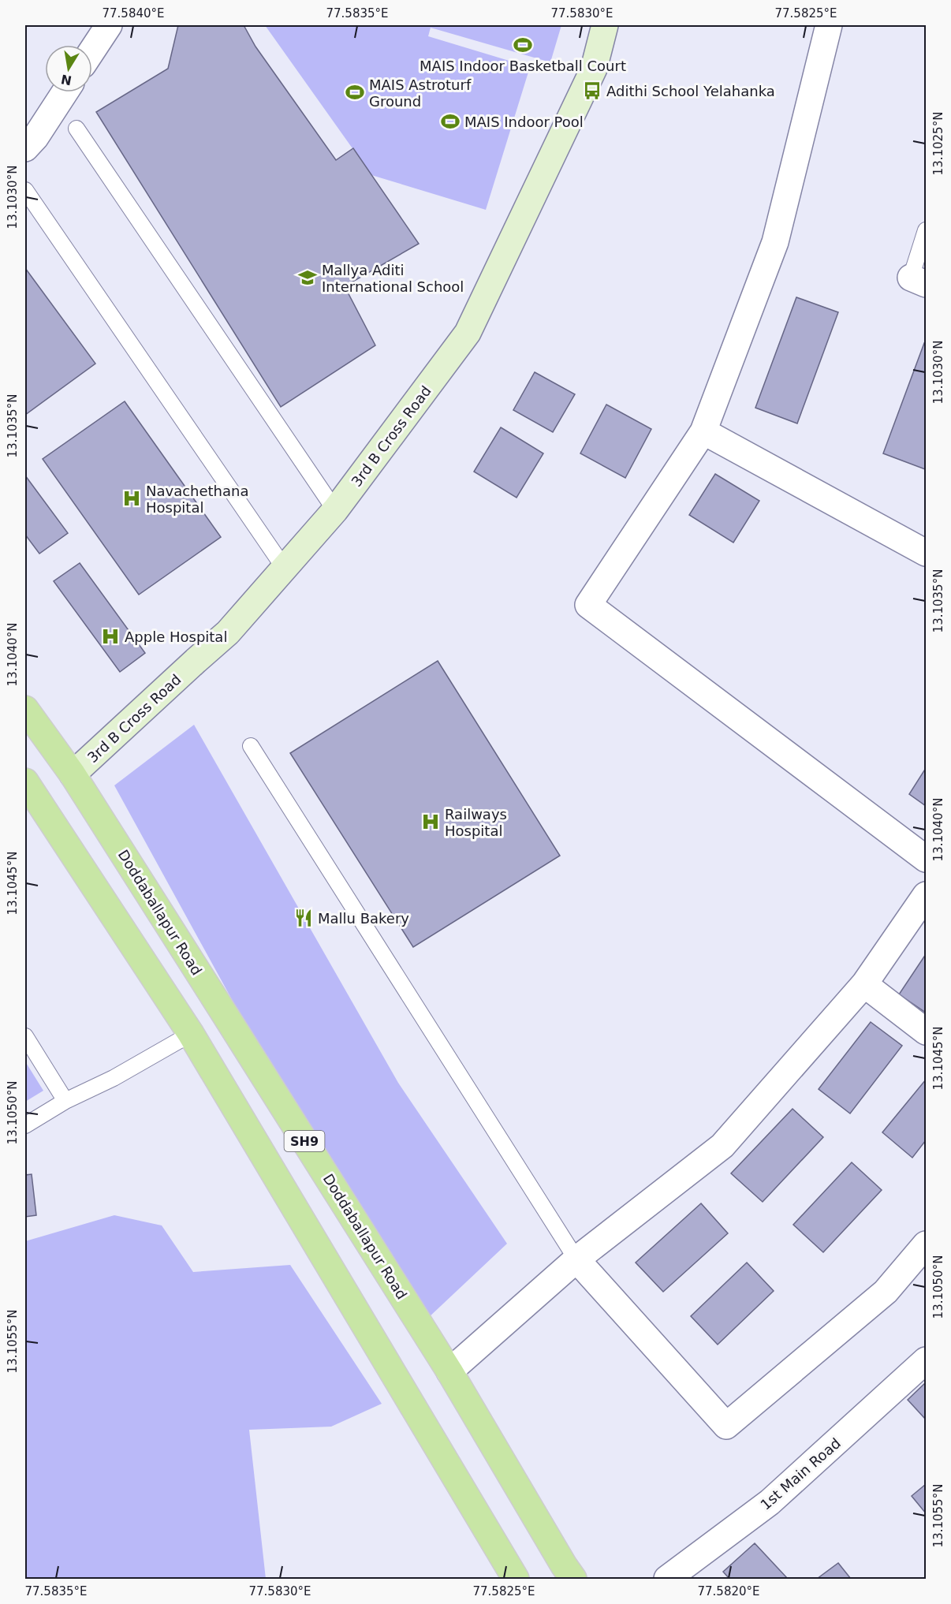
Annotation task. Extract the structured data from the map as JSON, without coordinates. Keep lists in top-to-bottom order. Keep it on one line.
{"streets":{"main road":["Doddaballapur Road","SH9"],"street":["3rd B Cross Road","1st Main Road"]},"crossings":[["3rd B Cross Road","Doddaballapur Road"]],"places":{"sports":["MAIS Indoor Basketball Court","MAIS Astroturf Ground","MAIS Indoor Pool"],"bus stop":["Adithi School Yelahanka"],"school or university":["Mallya Aditi International School"],"hospital":["Navachethana Hospital","Apple Hospital","Railways Hospital"],"restaurant":["Mallu Bakery"]},"north":"bottom","coordinates":["77.5840°E","77.5835°E","77.5830°E","77.5825°E","13.1025°N","13.1030°N","13.1035°N","13.1040°N","13.1045°N","13.1050°N","13.1055°N","77.5820°E"]}
